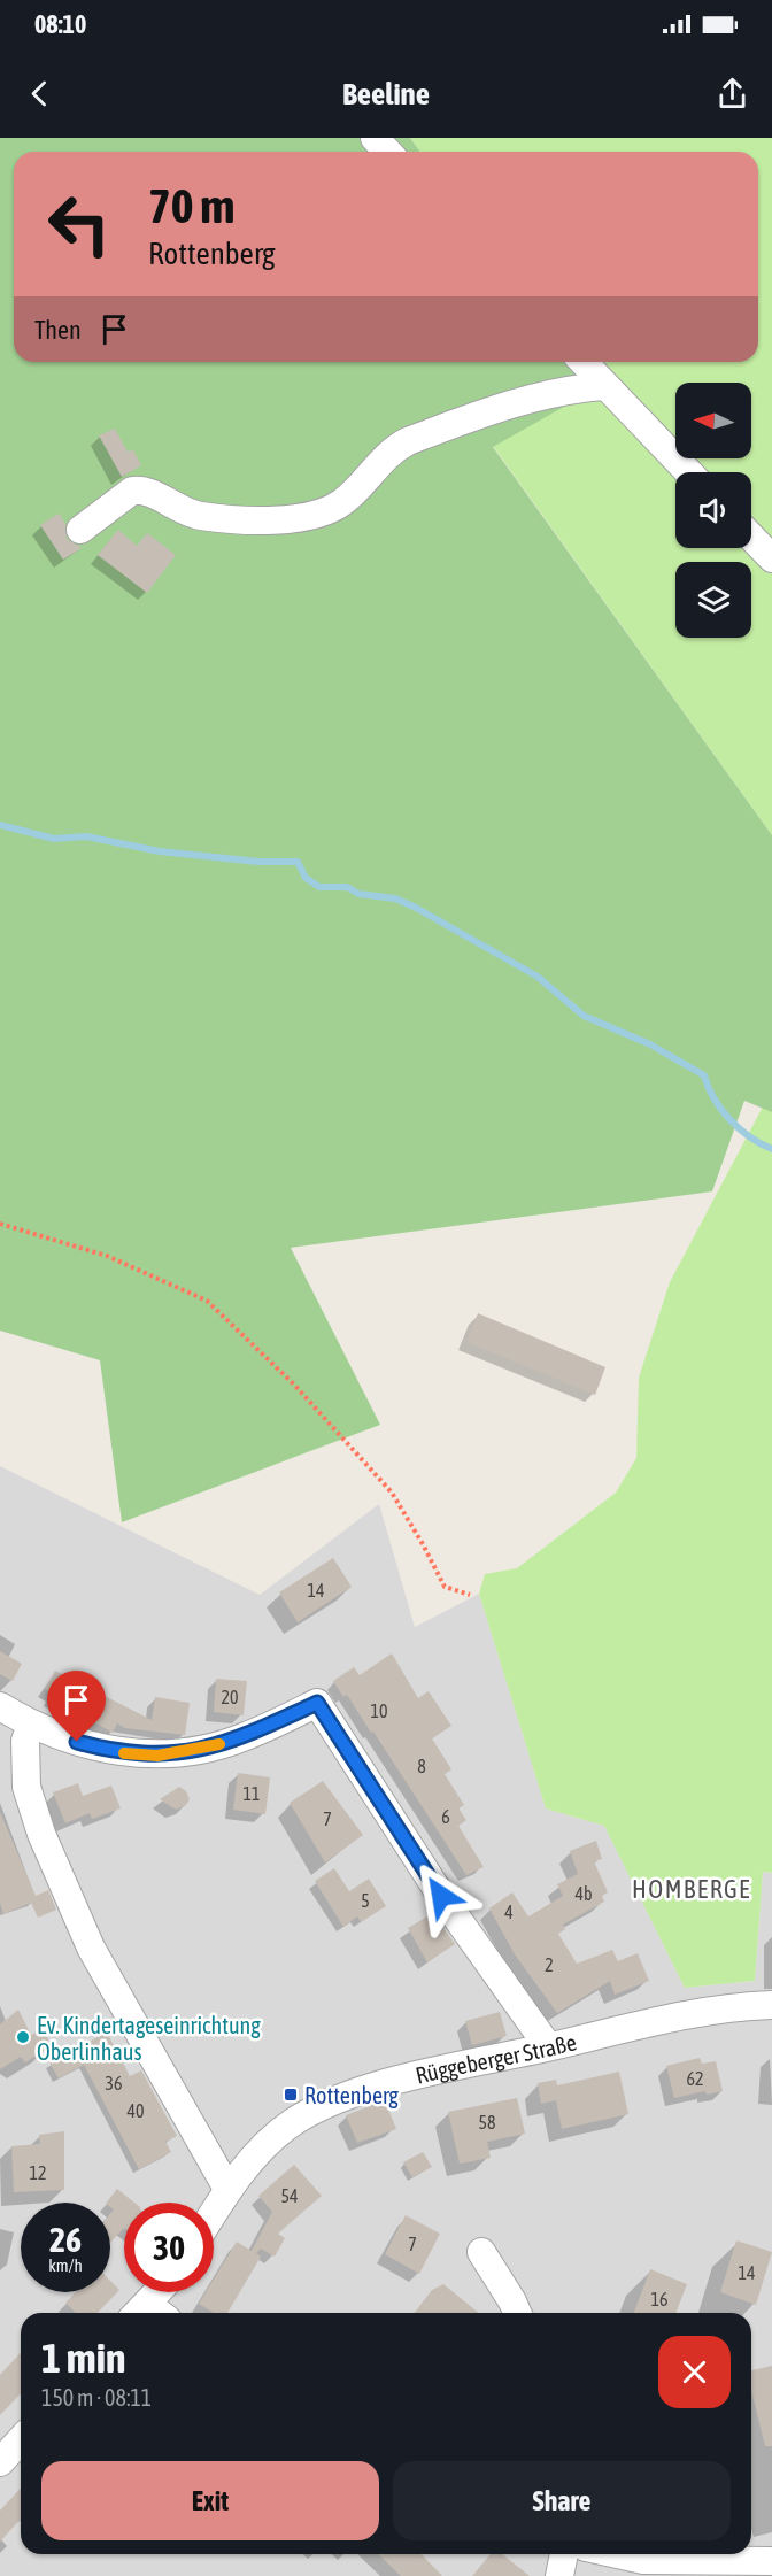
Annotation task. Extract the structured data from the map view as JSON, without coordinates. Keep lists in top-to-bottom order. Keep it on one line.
{"streets":{"street":["Rüggeberger Straße"]},"districts":["HOMBERGE"],"places":{"other":["Ev. Kindertageseinrichtung Oberlinhaus"],"transit":["Rottenberg"]},"house_numbers":["14","20","10","8","11","6","7","4b","5","4","2","62","36","40","58","12","54","7","14","16"],"north":"left","page":{"status":"08:10","header":"Beeline","turn":["70 m","Rottenberg"],"then":"Then","speed":"26 km/h","limit":"30","heading":["1 min","150 m · 08:11"],"buttons":["Exit","Share"]}}
